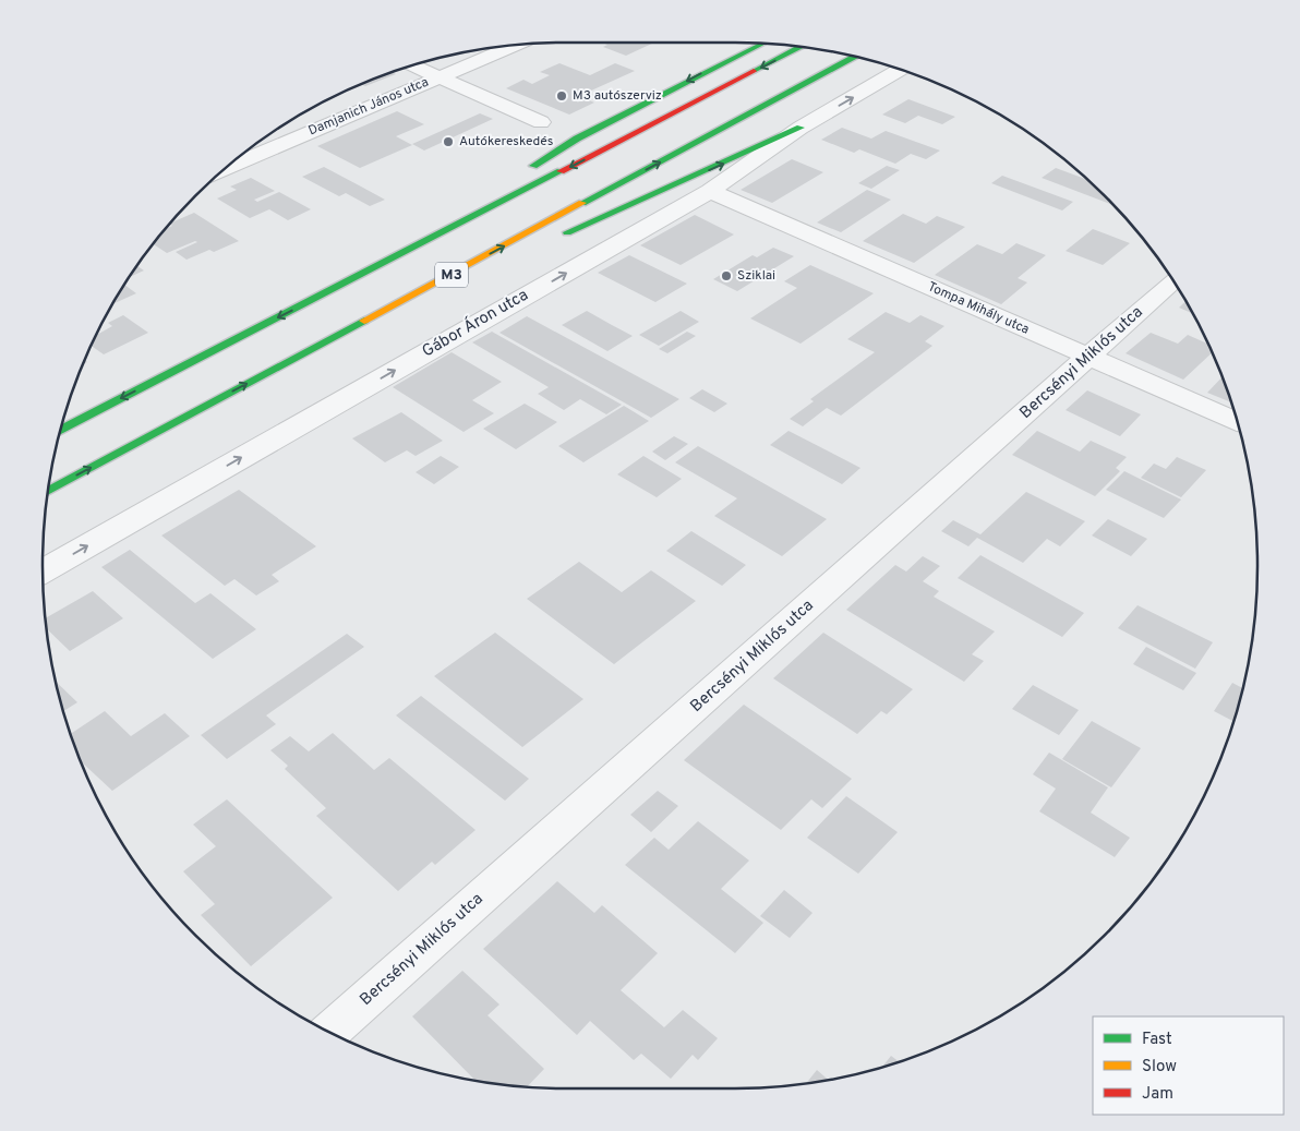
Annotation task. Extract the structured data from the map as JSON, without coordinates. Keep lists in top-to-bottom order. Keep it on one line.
{"streets":{"main road":["M3"],"street":["Damjanich János utca","Tompa Mihály utca","Gábor Áron utca","Bercsényi Miklós utca"]},"crossings":[["Tompa Mihály utca","Gábor Áron utca"],["Tompa Mihály utca","Bercsényi Miklós utca"]],"one_way":["Gábor Áron utca"],"places":["M3 autószerviz","Autókereskedés","Sziklai"],"legend":["Fast","Slow","Jam"]}
